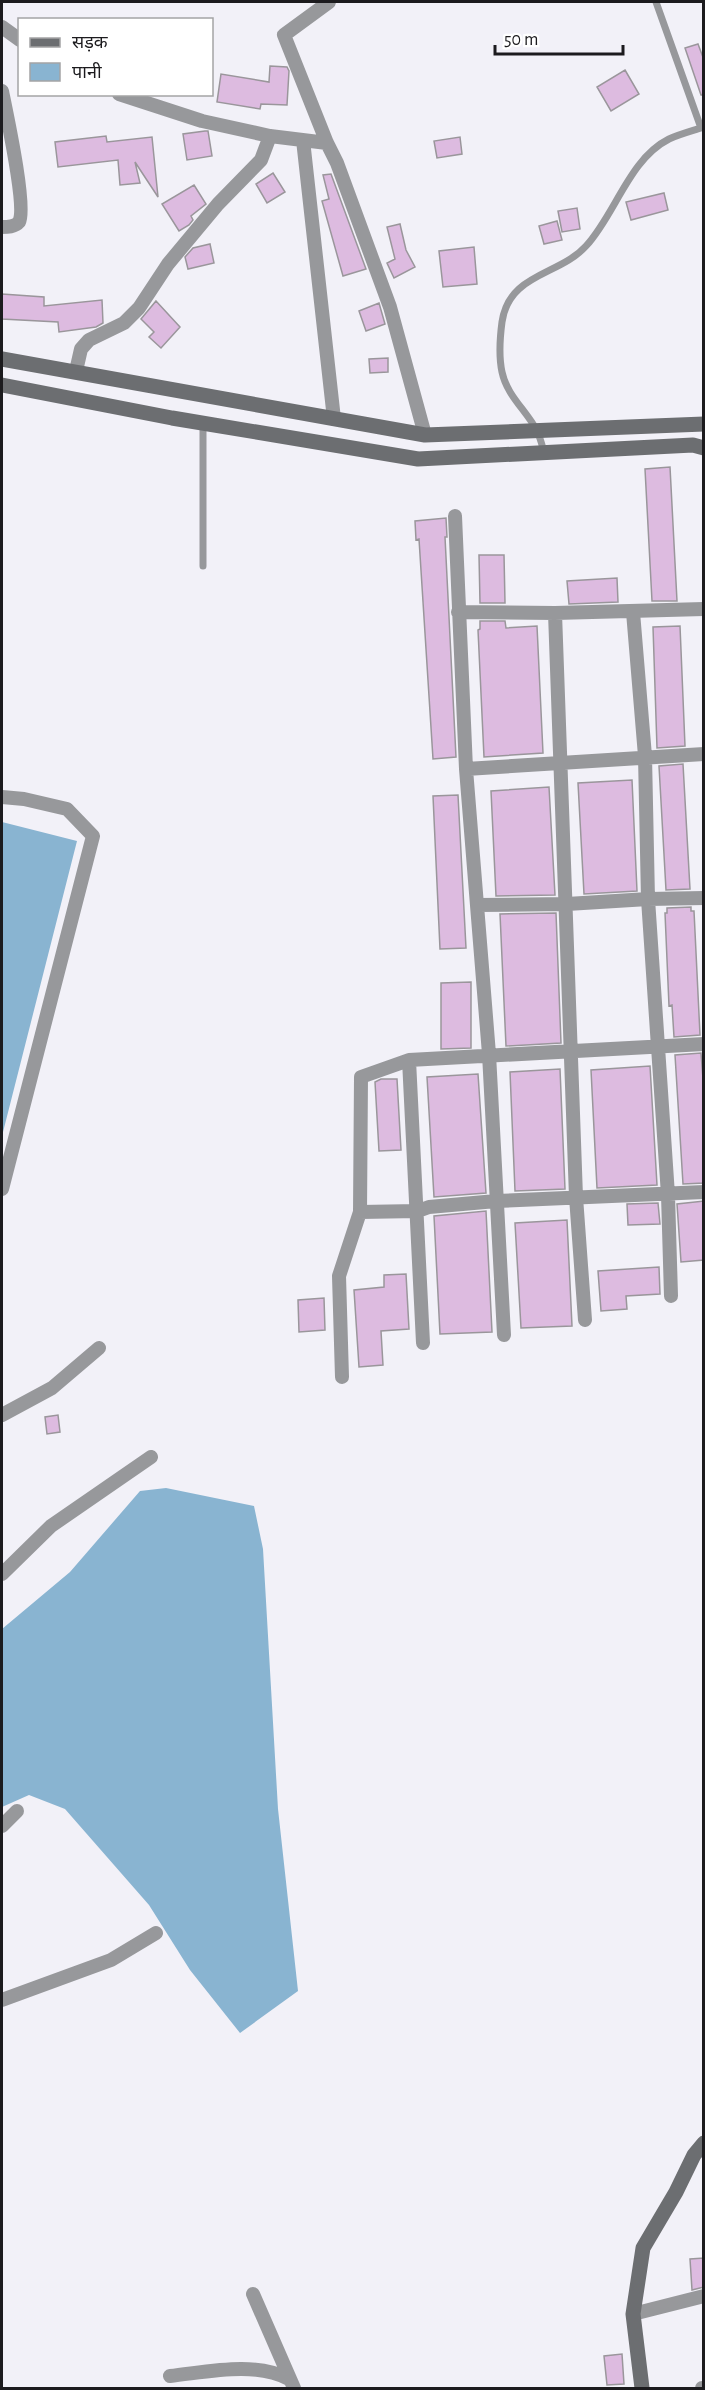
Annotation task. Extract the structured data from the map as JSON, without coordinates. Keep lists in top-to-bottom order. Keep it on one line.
{"legend":["सड़क","पानी"],"scale_bar":"50 m"}
